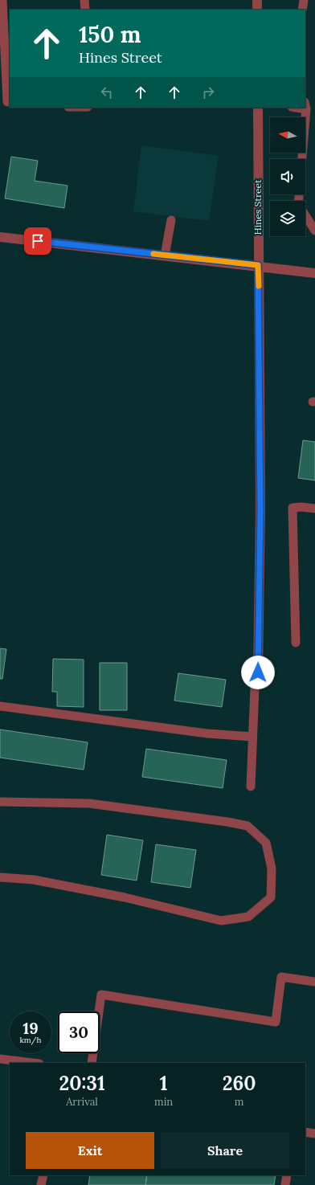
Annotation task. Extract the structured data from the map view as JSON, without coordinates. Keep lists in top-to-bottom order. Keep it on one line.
{"streets":{"street":["Hines Street"]},"north":"left","page":{"turn":["150 m","Hines Street"],"speed":"19 km/h","limit":"30","eta":["20:31","Arrival","1","min","260","m"],"buttons":["Exit","Share"]}}
